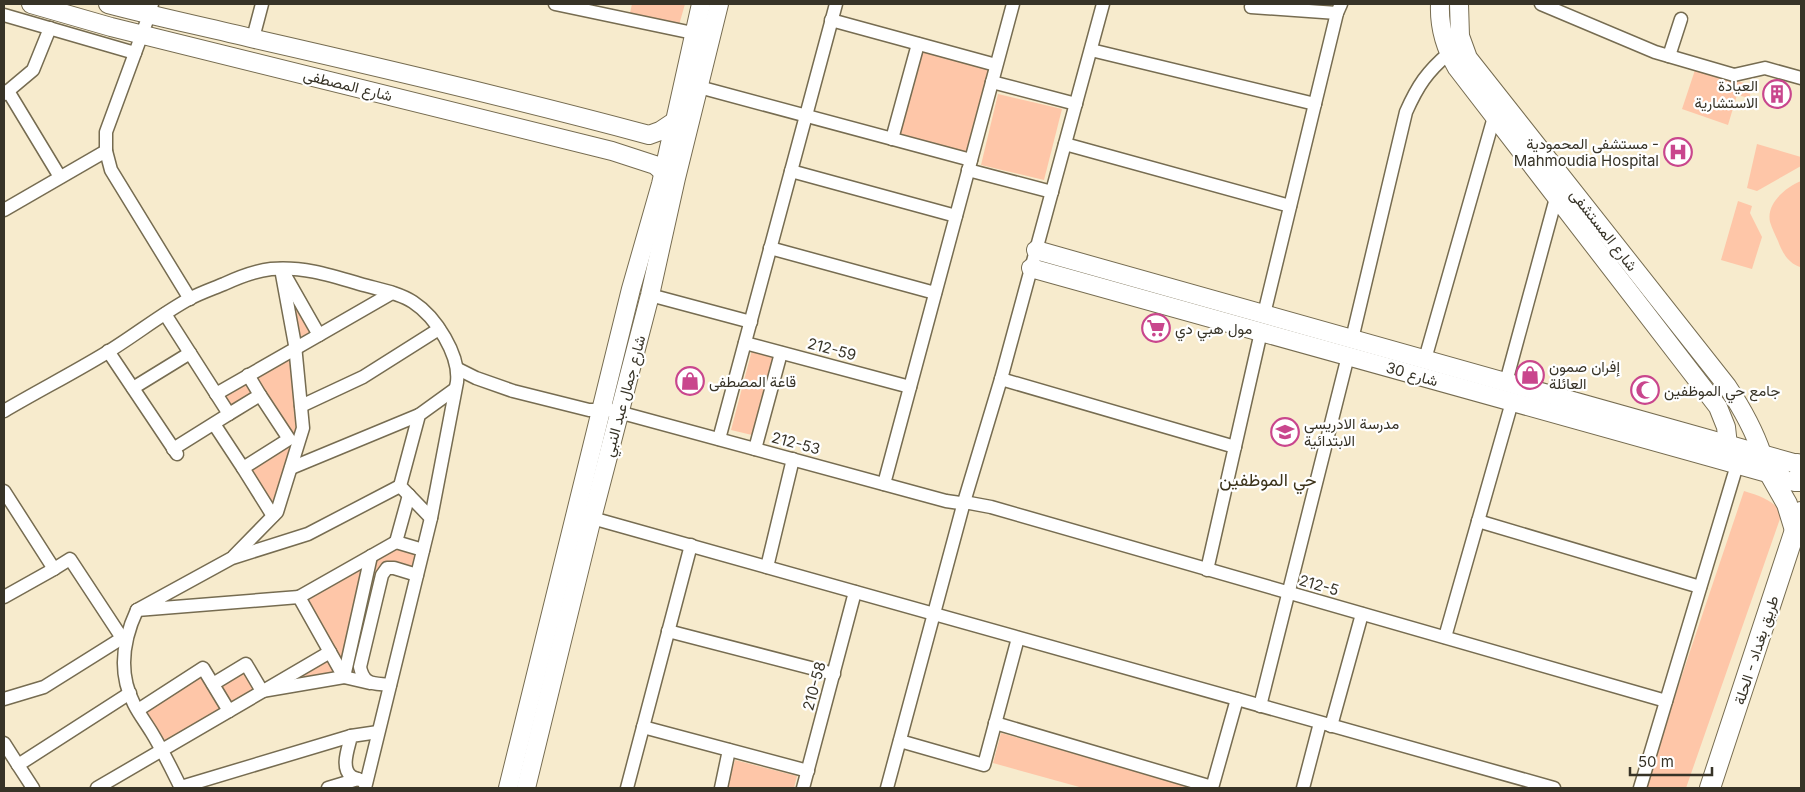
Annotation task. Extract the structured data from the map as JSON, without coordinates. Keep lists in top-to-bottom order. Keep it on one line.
{"streets":{"main road":["طريق بغداد - الحلة"],"street":["شارع المصطفى","شارع المستشفى","212-59","شارع 30","شارع جمال عبد النبي","212-53","212-5","210-58"]},"crossings":[["شارع المصطفى","شارع جمال عبد النبي"],["شارع المستشفى","شارع 30"],["شارع جمال عبد النبي","212-53"],["212-53","212-5"]],"districts":["حي الموظفين"],"places":{"building":["العيادة الاستشارية"],"hospital":["مستشفى المحمودية - Mahmoudia Hospital"],"supermarket":["مول هبي دي"],"shop":["إفران صمون العائلة","قاعة المصطفى"],"mosque":["جامع حي الموظفين"],"school or university":["مدرسة الادريسي الابتدائية"]},"scale_bar":"50 m"}
